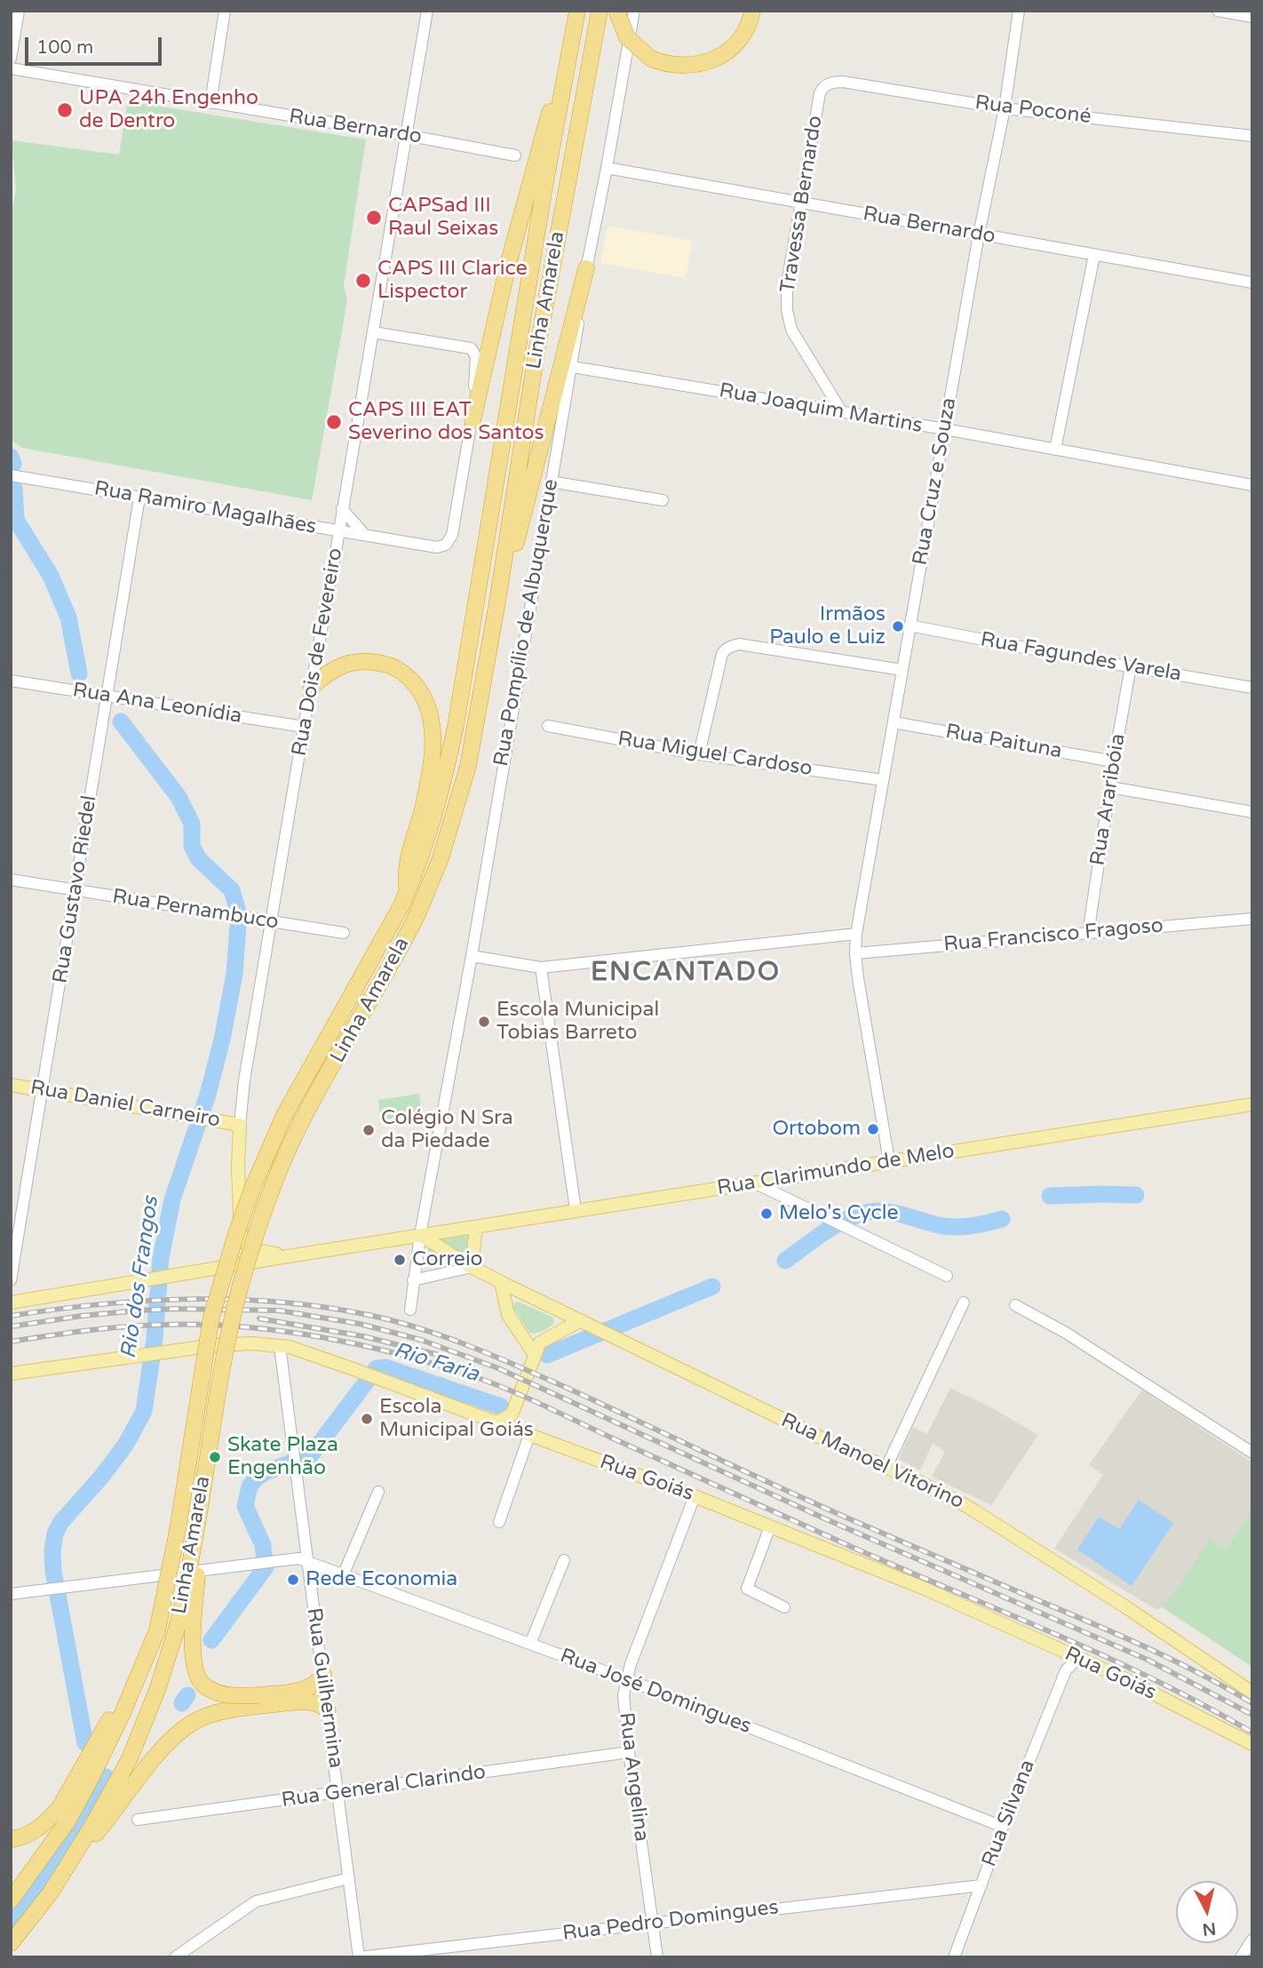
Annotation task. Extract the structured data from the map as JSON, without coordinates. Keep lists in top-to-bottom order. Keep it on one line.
{"streets":{"highway":["Linha Amarela"],"main road":["Rua Dois de Fevereiro","Rua Daniel Carneiro","Rua Clarimundo de Melo","Rua Manoel Vitorino","Rua Goiás"],"street":["Rua Poconé","Rua Bernardo","Travessa Bernardo","Rua Joaquim Martins","Rua Cruz e Souza","Rua Ramiro Magalhães","Rua Pompílio de Albuquerque","Rua Fagundes Varela","Rua Ana Leonídia","Rua Paituna","Rua Miguel Cardoso","Rua Araribóia","Rua Gustavo Riedel","Rua Pernambuco","Rua Francisco Fragoso","Rua Guilhermina","Rua José Domingues","Rua Angelina","Rua General Clarindo","Rua Silvana","Rua Pedro Domingues"]},"crossings":[["Rua Poconé","Travessa Bernardo"],["Rua Poconé","Rua Cruz e Souza"],["Rua Bernardo","Travessa Bernardo"],["Rua Bernardo","Rua Cruz e Souza"],["Rua Bernardo","Rua Pompílio de Albuquerque"],["Rua Bernardo","Rua Dois de Fevereiro"],["Travessa Bernardo","Rua Joaquim Martins"],["Rua Joaquim Martins","Rua Cruz e Souza"],["Rua Joaquim Martins","Rua Pompílio de Albuquerque"],["Rua Cruz e Souza","Rua Fagundes Varela"],["Rua Cruz e Souza","Rua Paituna"],["Rua Cruz e Souza","Rua Miguel Cardoso"],["Rua Cruz e Souza","Rua Francisco Fragoso"],["Rua Cruz e Souza","Rua Clarimundo de Melo"],["Rua Ramiro Magalhães","Rua Dois de Fevereiro"],["Rua Ramiro Magalhães","Rua Gustavo Riedel"],["Rua Pompílio de Albuquerque","Rua Clarimundo de Melo"],["Rua Pompílio de Albuquerque","Rua Manoel Vitorino"],["Rua Dois de Fevereiro","Rua Ana Leonídia"],["Rua Dois de Fevereiro","Rua Pernambuco"],["Rua Dois de Fevereiro","Rua Daniel Carneiro"],["Rua Fagundes Varela","Rua Araribóia"],["Rua Ana Leonídia","Rua Gustavo Riedel"],["Rua Paituna","Rua Araribóia"],["Rua Araribóia","Rua Francisco Fragoso"],["Rua Gustavo Riedel","Rua Pernambuco"],["Rua Gustavo Riedel","Rua Daniel Carneiro"],["Rua Clarimundo de Melo","Rua Manoel Vitorino"],["Rua Goiás","Rua Guilhermina"],["Rua Goiás","Rua Angelina"],["Rua Goiás","Rua Silvana"],["Rua Guilhermina","Rua José Domingues"],["Rua Guilhermina","Rua General Clarindo"],["Rua Guilhermina","Rua Pedro Domingues"],["Rua José Domingues","Rua Angelina"],["Rua José Domingues","Rua Silvana"],["Rua Angelina","Rua General Clarindo"],["Rua Angelina","Rua Pedro Domingues"],["Rua Silvana","Rua Pedro Domingues"]],"districts":["ENCANTADO"],"water":["Rio dos Frangos","Rio Faria"],"places":["UPA 24h Engenho de Dentro","CAPSad III Raul Seixas","CAPS III Clarice Lispector","CAPS III EAT Severino dos Santos","Irmãos Paulo e Luiz","Escola Municipal Tobias Barreto","Ortobom","Colégio N Sra da Piedade","Melo's Cycle","Correio","Escola Municipal Goiás","Skate Plaza Engenhão","Rede Economia"],"scale_bar":"100 m","north":"bottom"}
